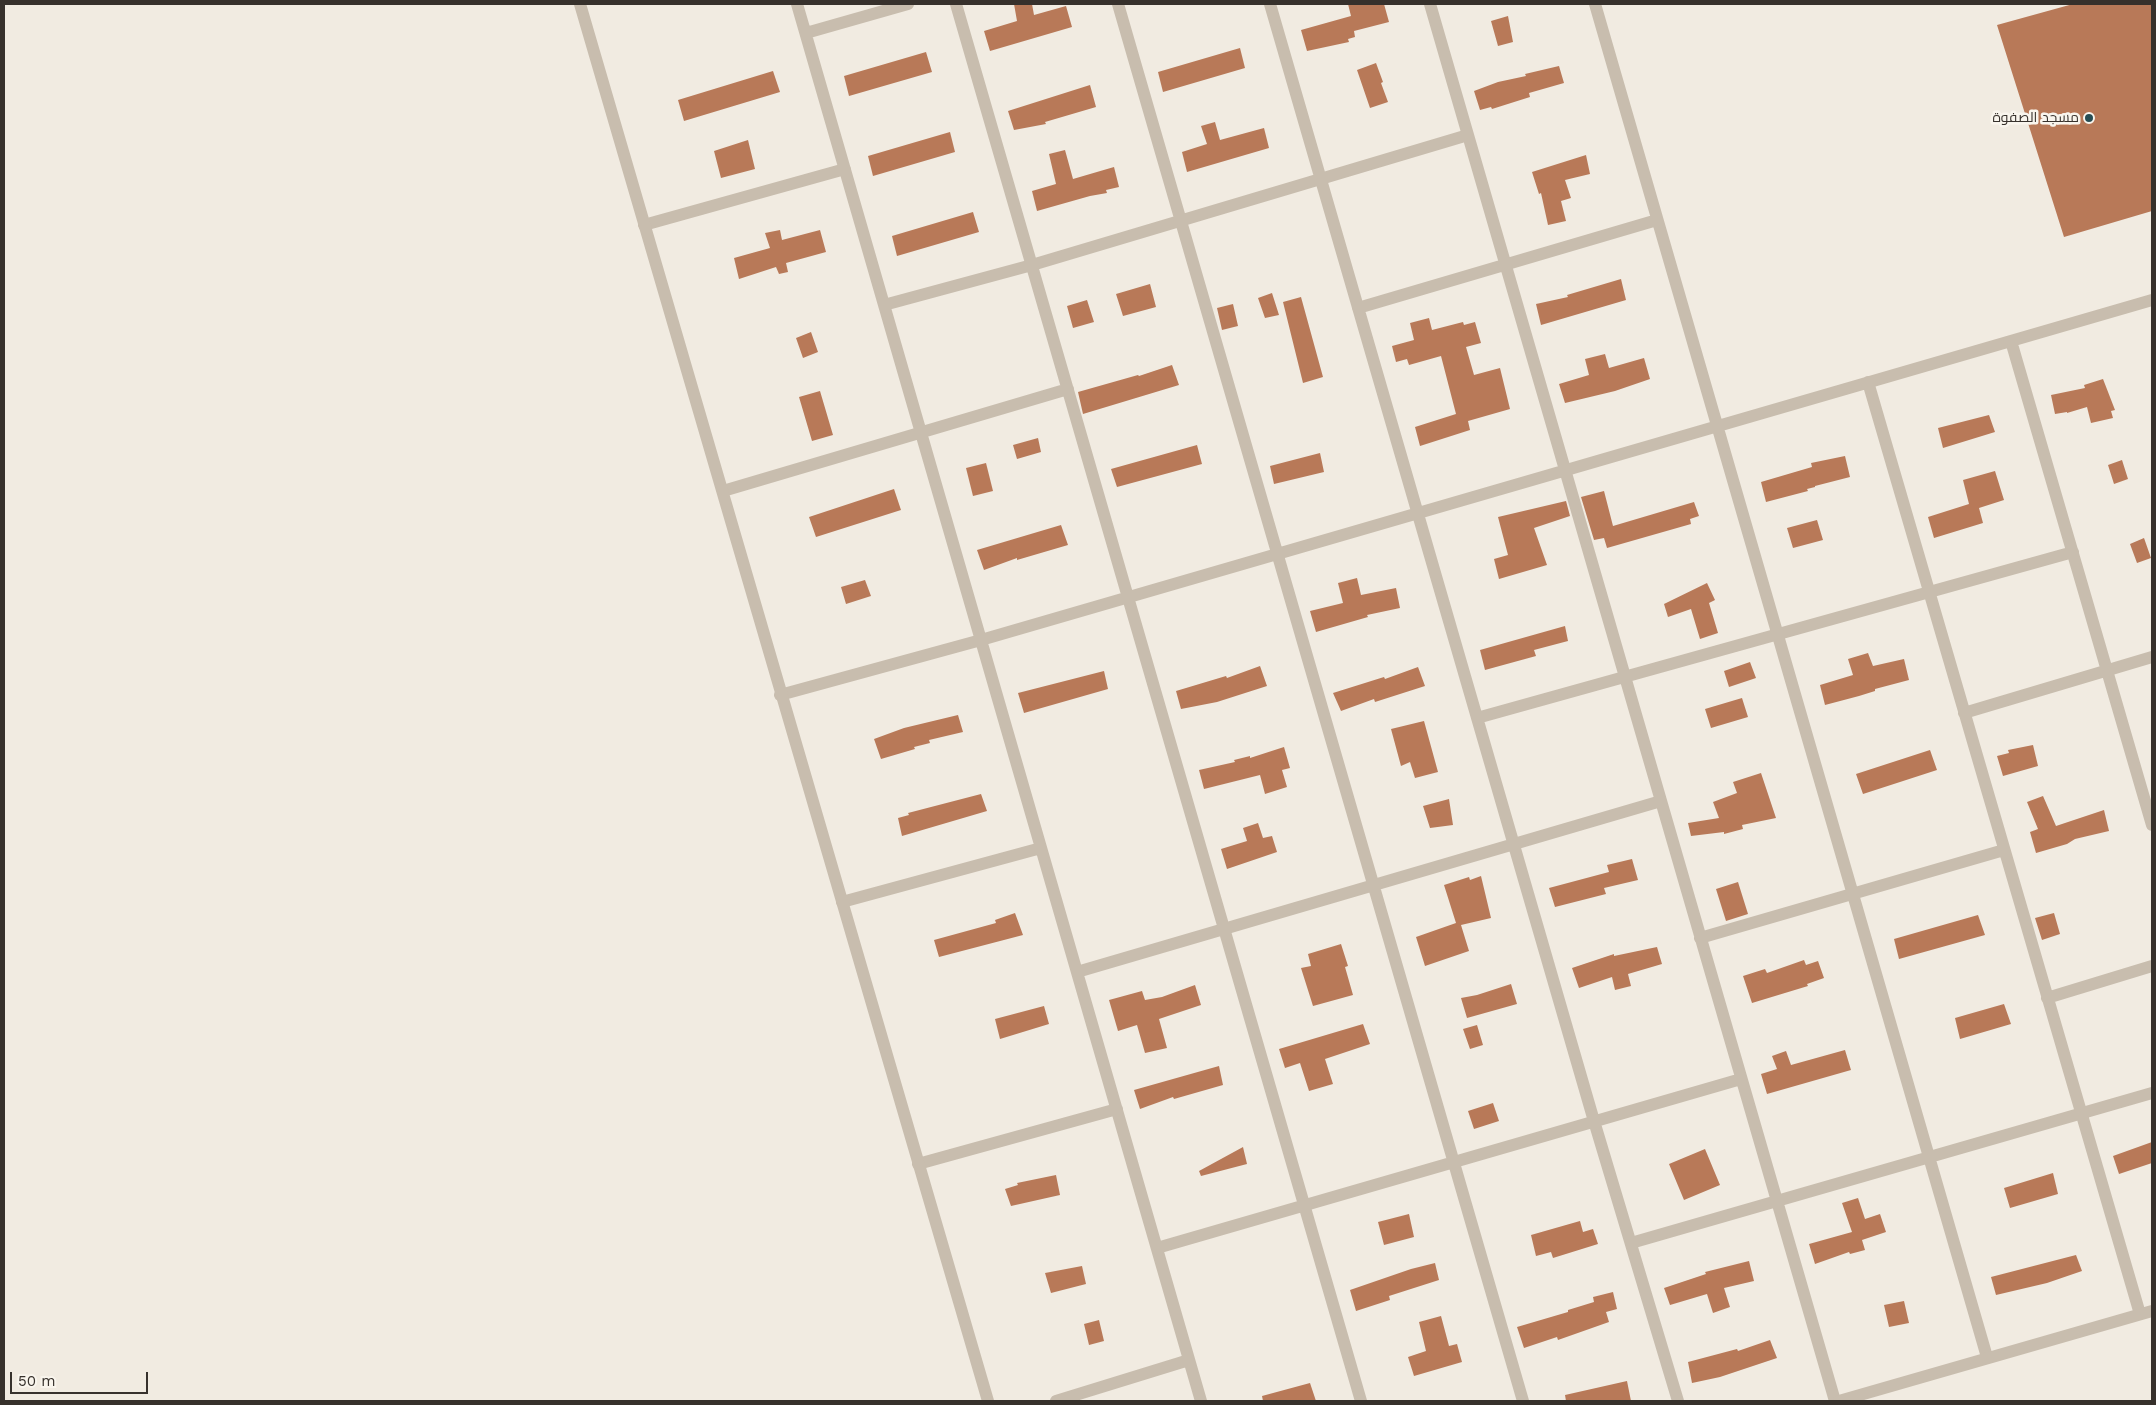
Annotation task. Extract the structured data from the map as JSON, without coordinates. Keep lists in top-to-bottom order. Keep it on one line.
{"places":["مسجد الصفوة"],"scale_bar":"50 m"}
